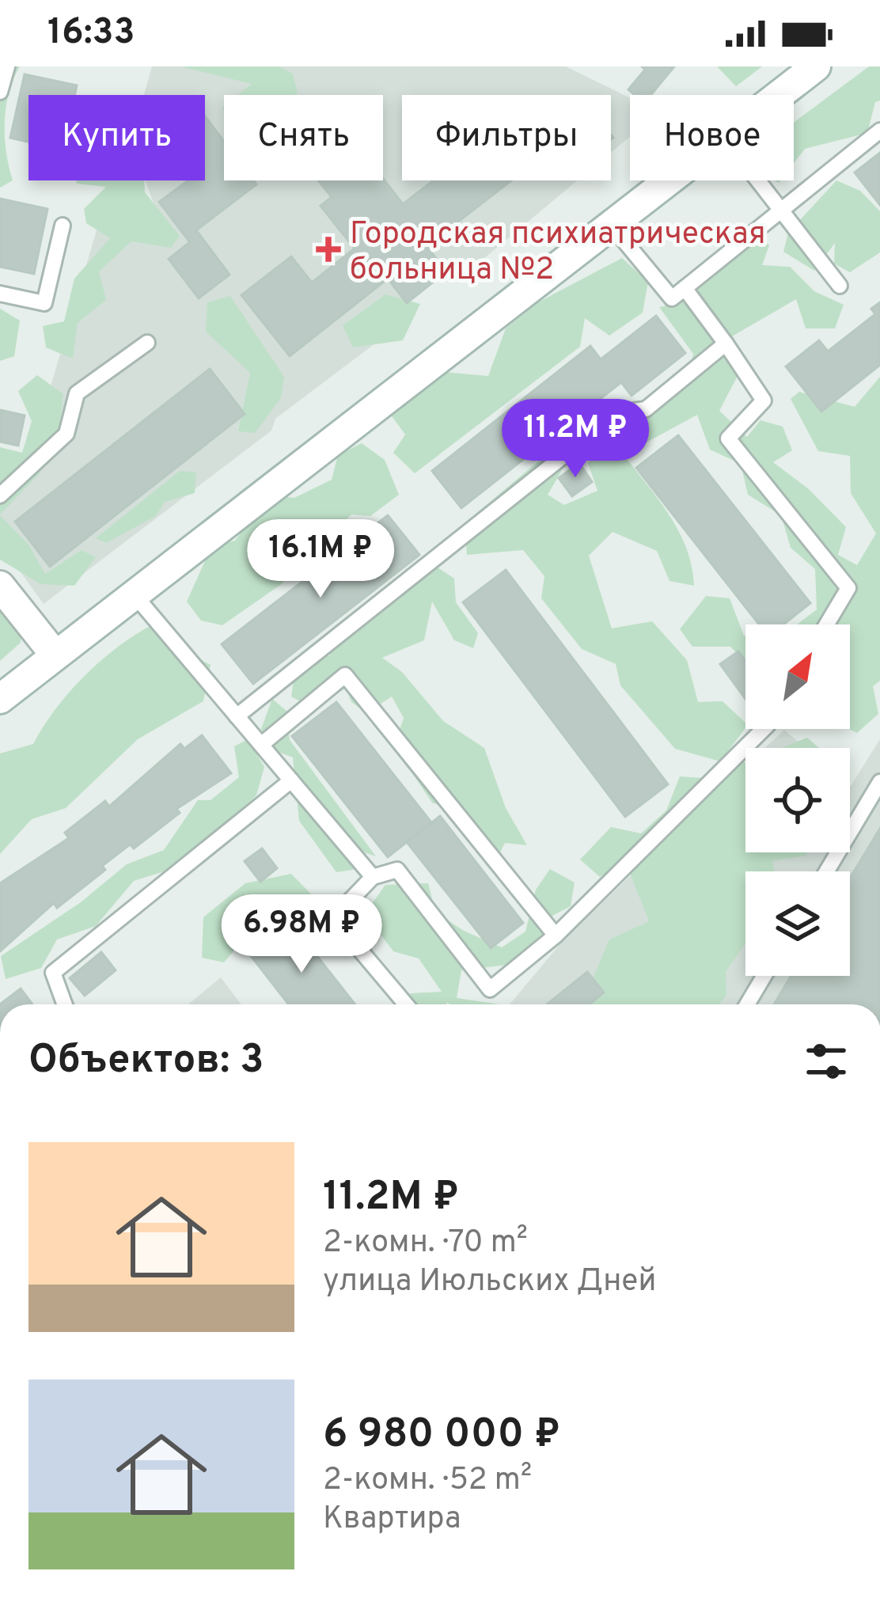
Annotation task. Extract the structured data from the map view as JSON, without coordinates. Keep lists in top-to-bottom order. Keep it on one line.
{"places":{"health":["Городская психиатрическая больница №2"]},"north":"top right","page":{"status":"16:33","chip":["Купить","Снять","Фильтры","Новое"],"price":["11.2M ₽","16.1M ₽","6.98M ₽"],"heading":"Объектов: 3","list":[{"name":"11.2M ₽","note":"2-комн. · 70 m² · улица Июльских Дней"},{"name":"6 980 000 ₽","note":"2-комн. · 52 m² · Квартира"}]}}
